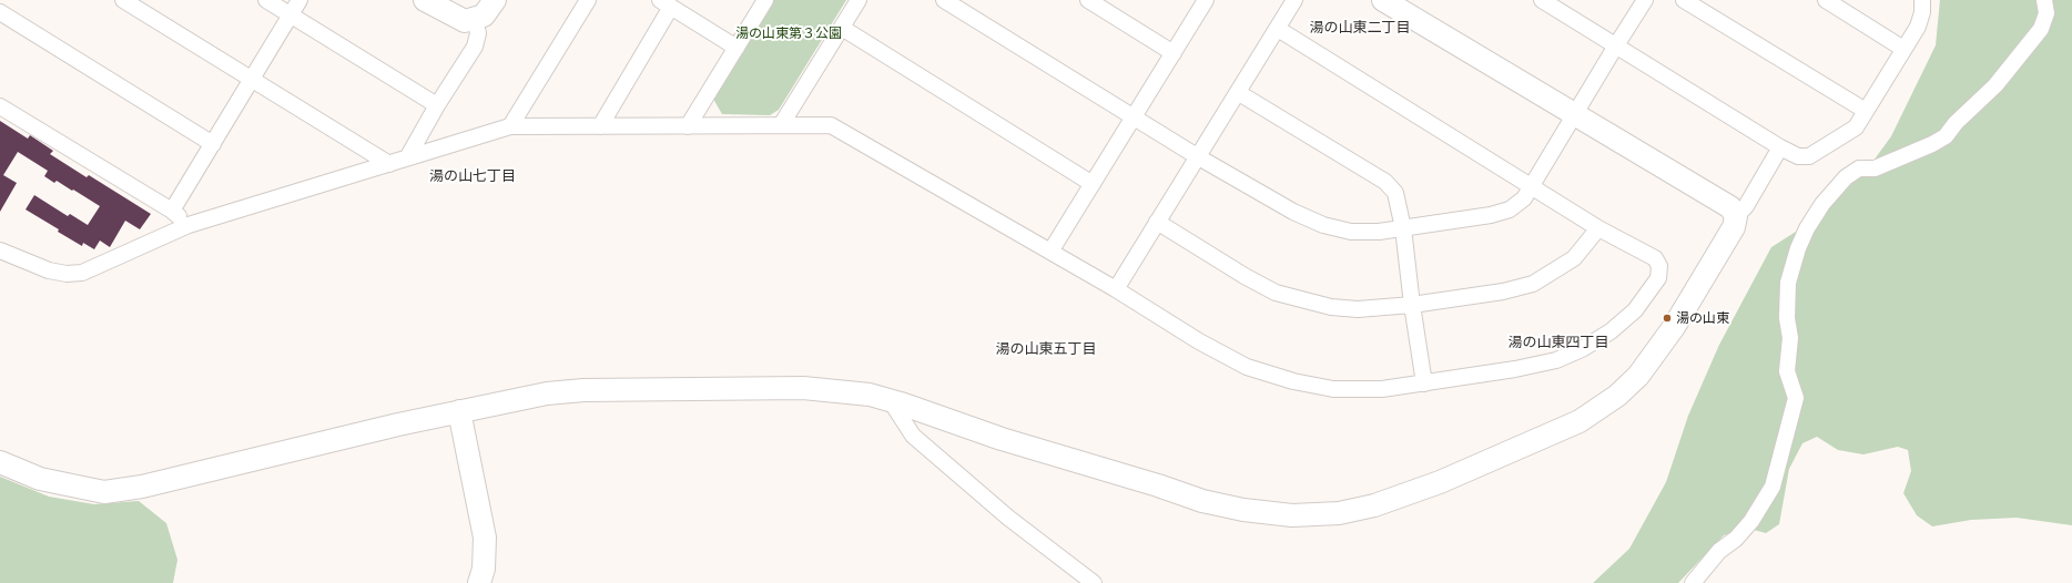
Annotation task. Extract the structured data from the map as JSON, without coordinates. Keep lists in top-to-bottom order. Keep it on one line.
{"districts":["湯の山東二丁目","湯の山七丁目","湯の山東四丁目","湯の山東五丁目"],"parks":["湯の山東第３公園"],"places":["湯の山東"]}
